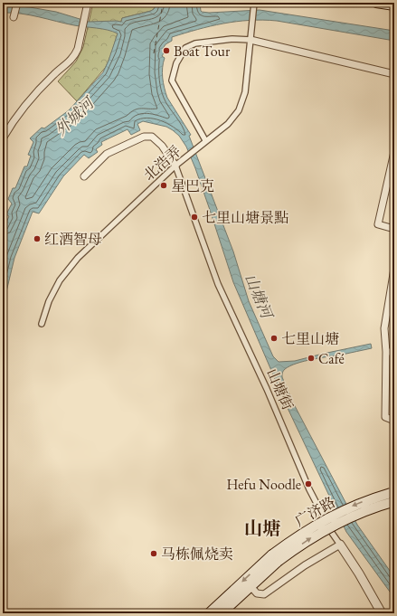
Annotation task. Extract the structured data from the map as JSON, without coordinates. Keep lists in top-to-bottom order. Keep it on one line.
{"streets":{"main road":["广济路"],"street":["北浩弄","山塘街"]},"crossings":[["北浩弄","山塘街"]],"districts":["山塘"],"water":["外城河","山塘河"],"places":["Boat Tour","星巴克","七里山塘景點","红酒智母","七里山塘","Café","Hefu Noodle","马栋佩烧卖"]}
